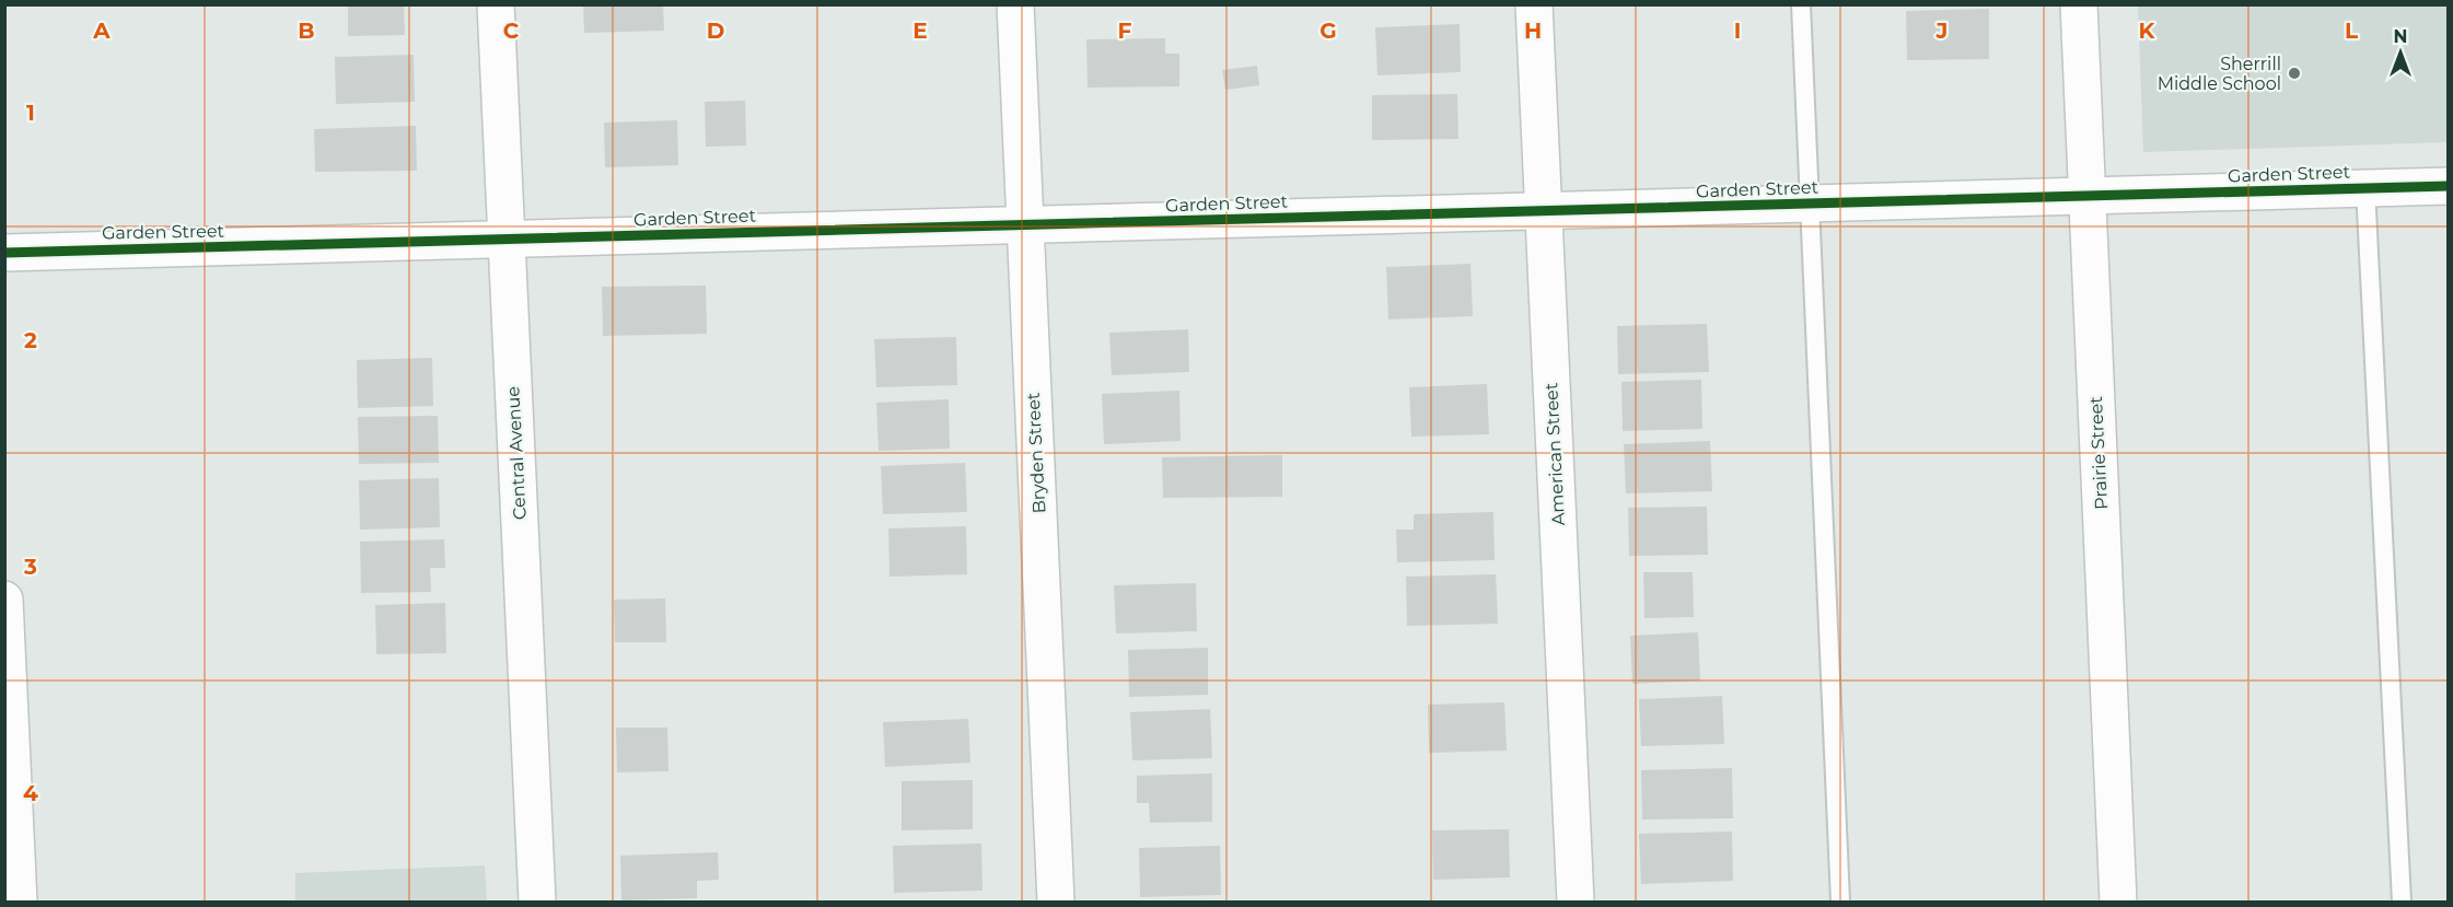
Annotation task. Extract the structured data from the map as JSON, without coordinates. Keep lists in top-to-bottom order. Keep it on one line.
{"streets":{"street":["Garden Street","Central Avenue","Bryden Street","Prairie Street","American Street"]},"crossings":[["Garden Street","Central Avenue"],["Garden Street","Bryden Street"],["Garden Street","Prairie Street"],["Garden Street","American Street"]],"places":["Sherrill Middle School"],"north":"top","grid":{"columns":["A","B","C","D","E","F","G","H","I","J","K","L"],"rows":["1","2","3","4"]}}
